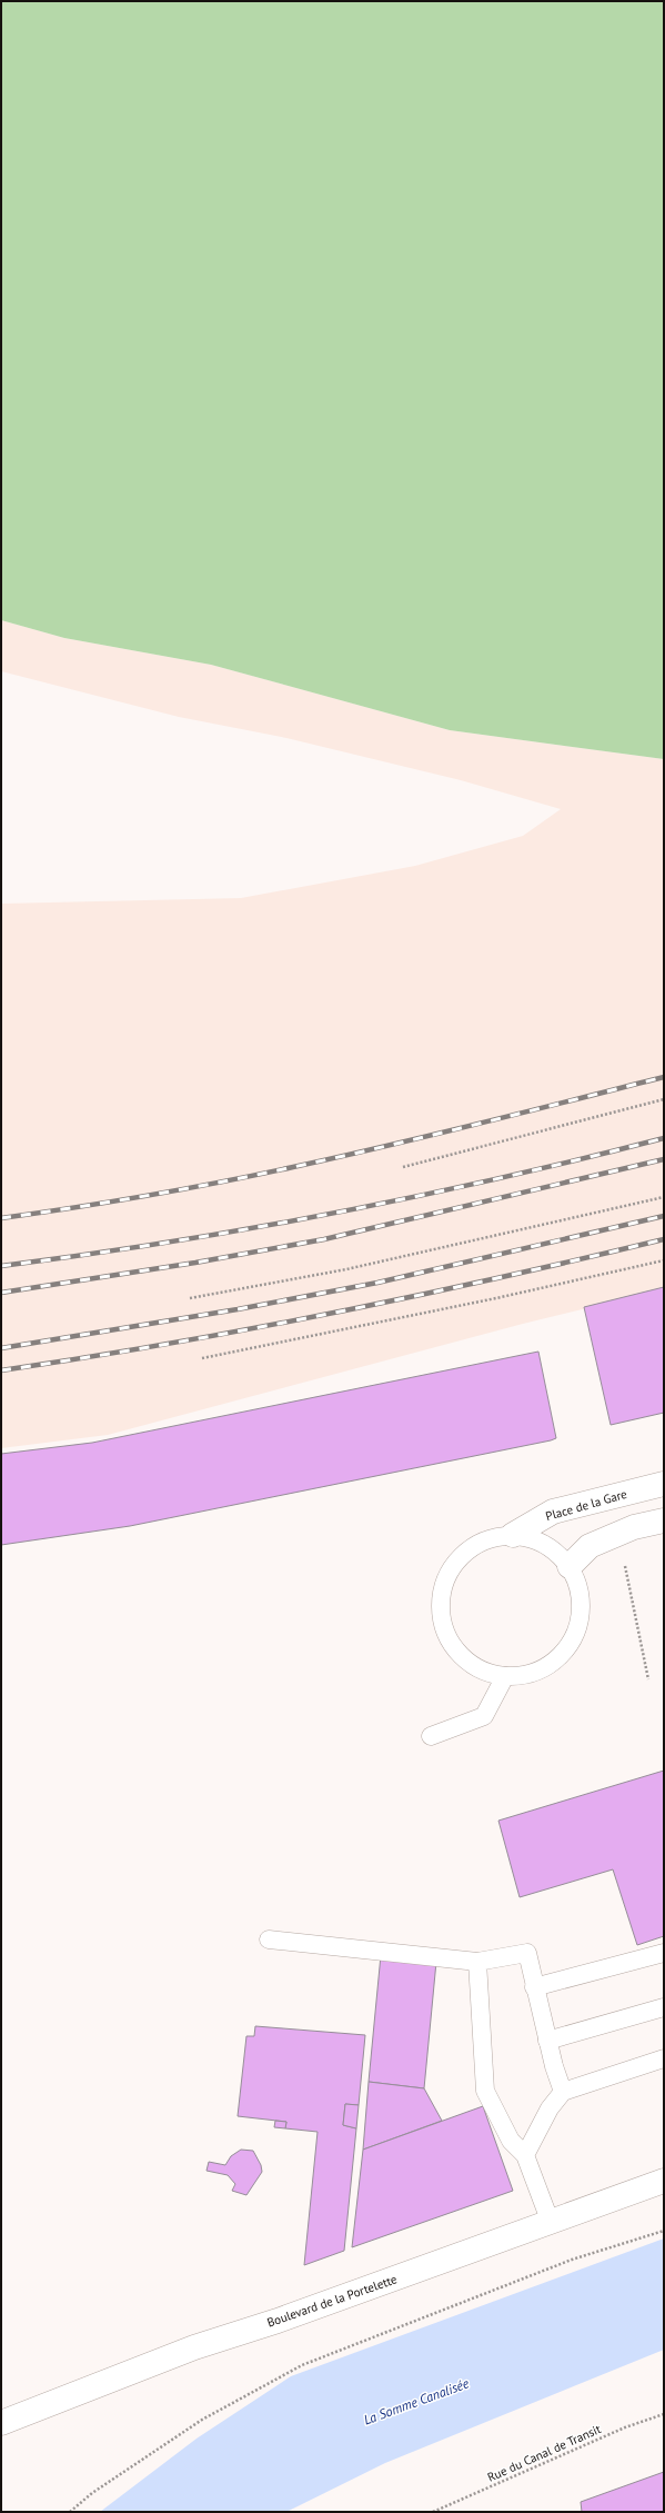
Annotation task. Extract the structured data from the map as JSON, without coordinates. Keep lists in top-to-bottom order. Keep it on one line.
{"streets":{"main road":["Place de la Gare","Boulevard de la Portelette"],"path":["Rue du Canal de Transit"]},"water":["La Somme Canalisée"]}
